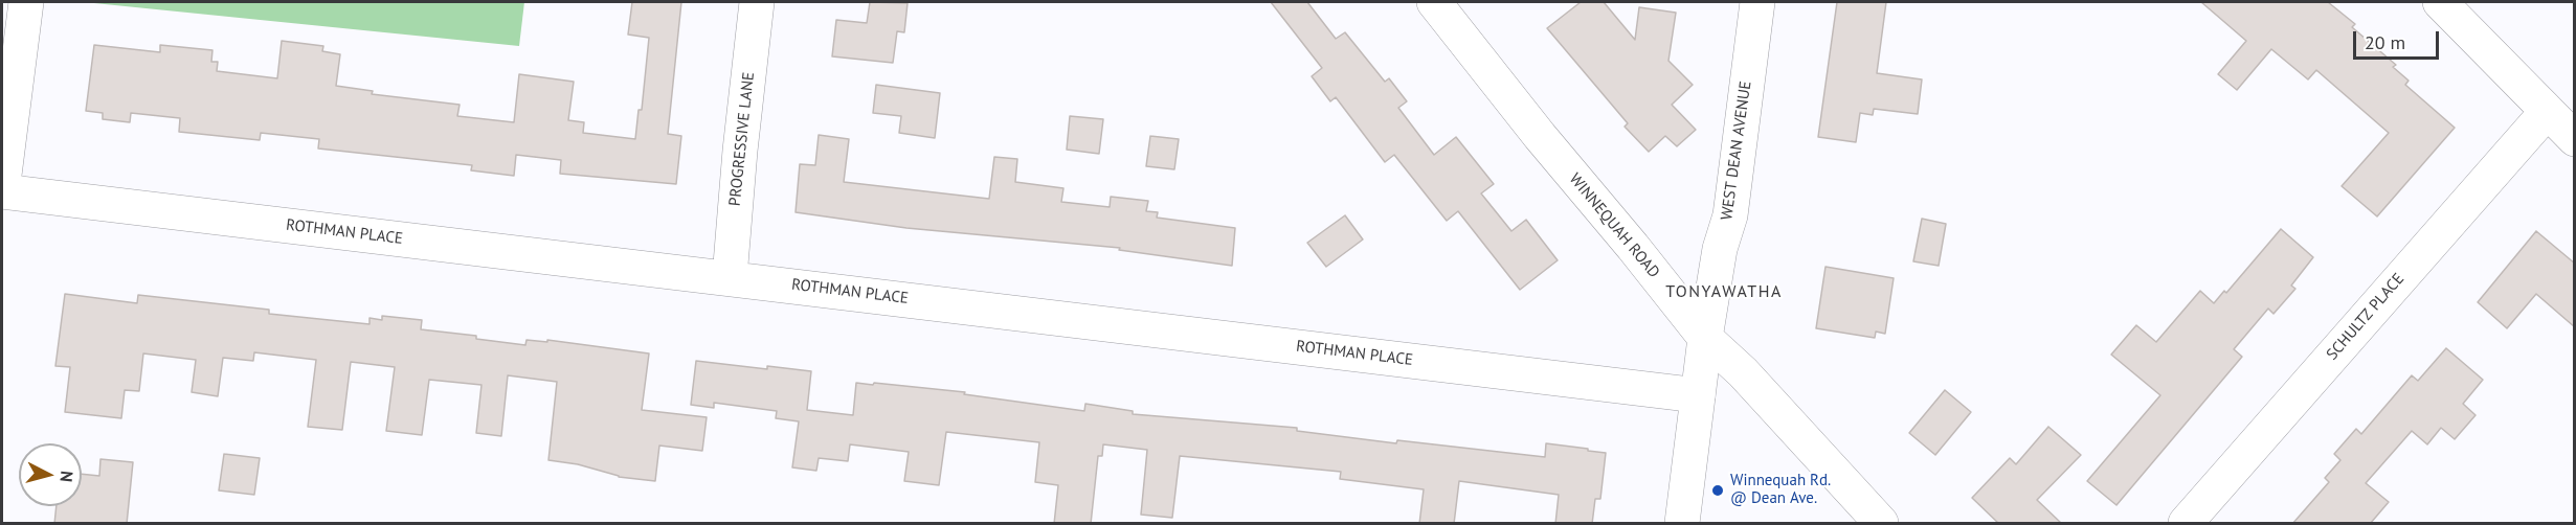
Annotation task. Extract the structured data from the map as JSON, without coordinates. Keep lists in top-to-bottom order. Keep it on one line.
{"streets":{"street":["PROGRESSIVE LANE","WEST DEAN AVENUE","WINNEQUAH ROAD","ROTHMAN PLACE","SCHULTZ PLACE"]},"crossings":[["PROGRESSIVE LANE","ROTHMAN PLACE"],["WEST DEAN AVENUE","WINNEQUAH ROAD"],["WEST DEAN AVENUE","ROTHMAN PLACE"]],"districts":["TONYAWATHA"],"places":["Winnequah Rd. @ Dean Ave."],"scale_bar":"20 m","north":"right"}
